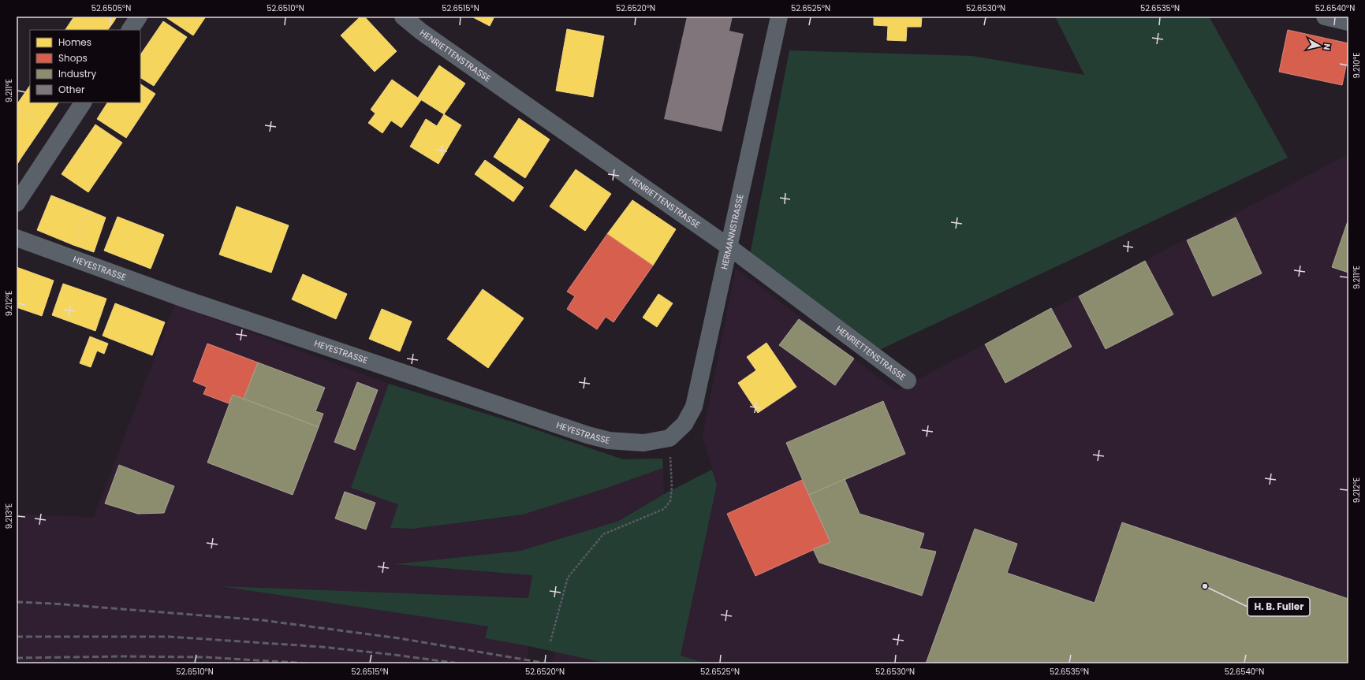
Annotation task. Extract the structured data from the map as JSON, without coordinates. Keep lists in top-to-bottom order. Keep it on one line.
{"streets":{"street":["HENRIETTENSTRASSE","HERMANNSTRASSE","HEYESTRASSE"]},"crossings":[["HENRIETTENSTRASSE","HERMANNSTRASSE"],["HERMANNSTRASSE","HEYESTRASSE"]],"places":["H. B. Fuller"],"legend":["Homes","Shops","Industry","Other"],"north":"right","coordinates":["52.6505°N","52.6510°N","52.6515°N","52.6520°N","52.6525°N","52.6530°N","52.6535°N","52.6540°N","9.210°E","9.211°E","9.212°E","9.213°E"]}
